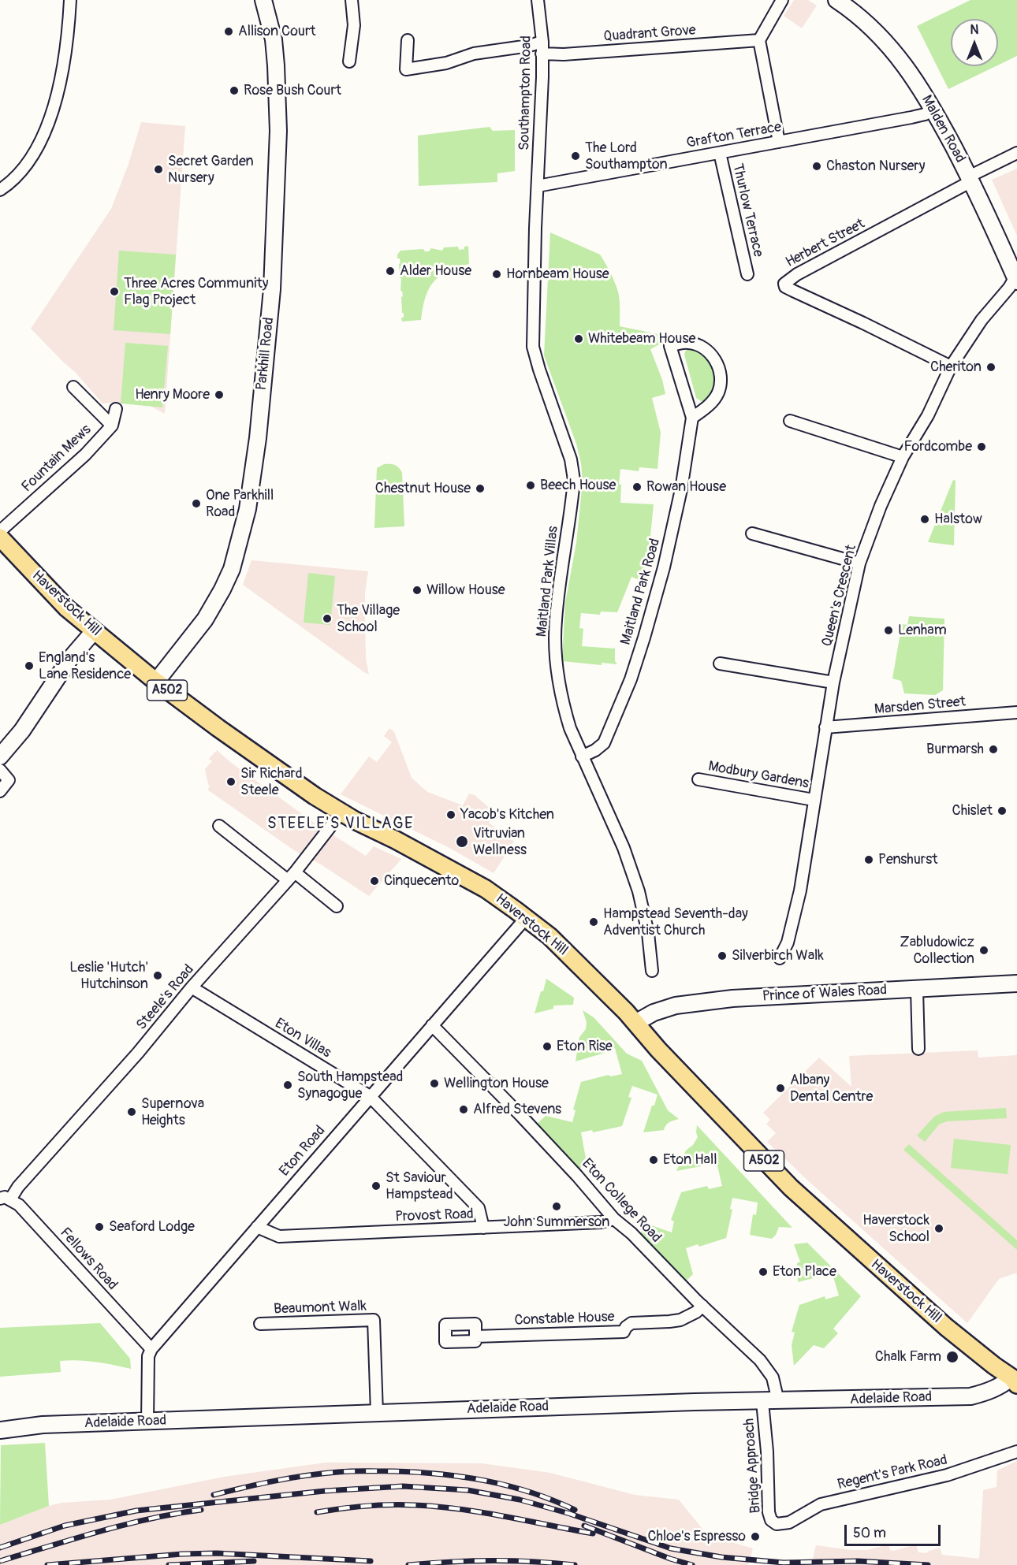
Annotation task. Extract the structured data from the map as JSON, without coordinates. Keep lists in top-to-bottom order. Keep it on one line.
{"streets":{"main road":["Malden Road","Parkhill Road","Haverstock Hill","A502","Prince of Wales Road","Adelaide Road"],"street":["Quadrant Grove","Southampton Road","Grafton Terrace","Thurlow Terrace","Herbert Street","Fountain Mews","Maitland Park Villas","Maitland Park Road","Queen's Crescent","Marsden Street","Modbury Gardens","Steele's Road","Eton Villas","Eton Road","Eton College Road","Provost Road","Fellows Road","Beaumont Walk","Constable House","Bridge Approach","Regent's Park Road"]},"crossings":[["Quadrant Grove","Southampton Road"],["Southampton Road","Grafton Terrace"],["Southampton Road","Maitland Park Villas"],["Malden Road","Grafton Terrace"],["Malden Road","Herbert Street"],["Malden Road","Queen's Crescent"],["Grafton Terrace","Thurlow Terrace"],["Grafton Terrace","Maitland Park Villas"],["Herbert Street","Queen's Crescent"],["Parkhill Road","Haverstock Hill"],["Maitland Park Villas","Maitland Park Road"],["Queen's Crescent","Marsden Street"],["Queen's Crescent","Modbury Gardens"],["Haverstock Hill","Prince of Wales Road"],["Haverstock Hill","Steele's Road"],["Haverstock Hill","Eton Road"],["Haverstock Hill","Adelaide Road"],["Steele's Road","Eton Villas"],["Steele's Road","Fellows Road"],["Eton Villas","Eton Road"],["Eton Villas","Provost Road"],["Eton Road","Eton College Road"],["Eton Road","Provost Road"],["Eton Road","Fellows Road"],["Eton College Road","Provost Road"],["Eton College Road","Constable House"],["Eton College Road","Adelaide Road"],["Beaumont Walk","Adelaide Road"],["Adelaide Road","Bridge Approach"],["Bridge Approach","Regent's Park Road"]],"districts":["STEELE'S VILLAGE"],"places":["Allison Court","Rose Bush Court","The Lord Southampton","Chaston Nursery","Secret Garden Nursery","Alder House","Hornbeam House","Three Acres Community Flag Project","Whitebeam House","Cheriton","Henry Moore","Fordcombe","Beech House","Rowan House","Chestnut House","One Parkhill Road","Halstow","Willow House","The Village School","Lenham","England's Lane Residence","Burmarsh","Sir Richard Steele","Chislet","Yacob's Kitchen","Vitruvian Wellness","Penshurst","Cinquecento","Hampstead Seventh-day Adventist Church","Zabludowicz Collection","Silverbirch Walk","Leslie 'Hutch' Hutchinson","Eton Rise","Wellington House","South Hampstead Synagogue","Albany Dental Centre","Alfred Stevens","Supernova Heights","Eton Hall","St Saviour Hampstead","John Summerson","Seaford Lodge","Haverstock School","Eton Place","Chalk Farm","Chloe's Espresso"],"scale_bar":"50 m","north":"top"}
